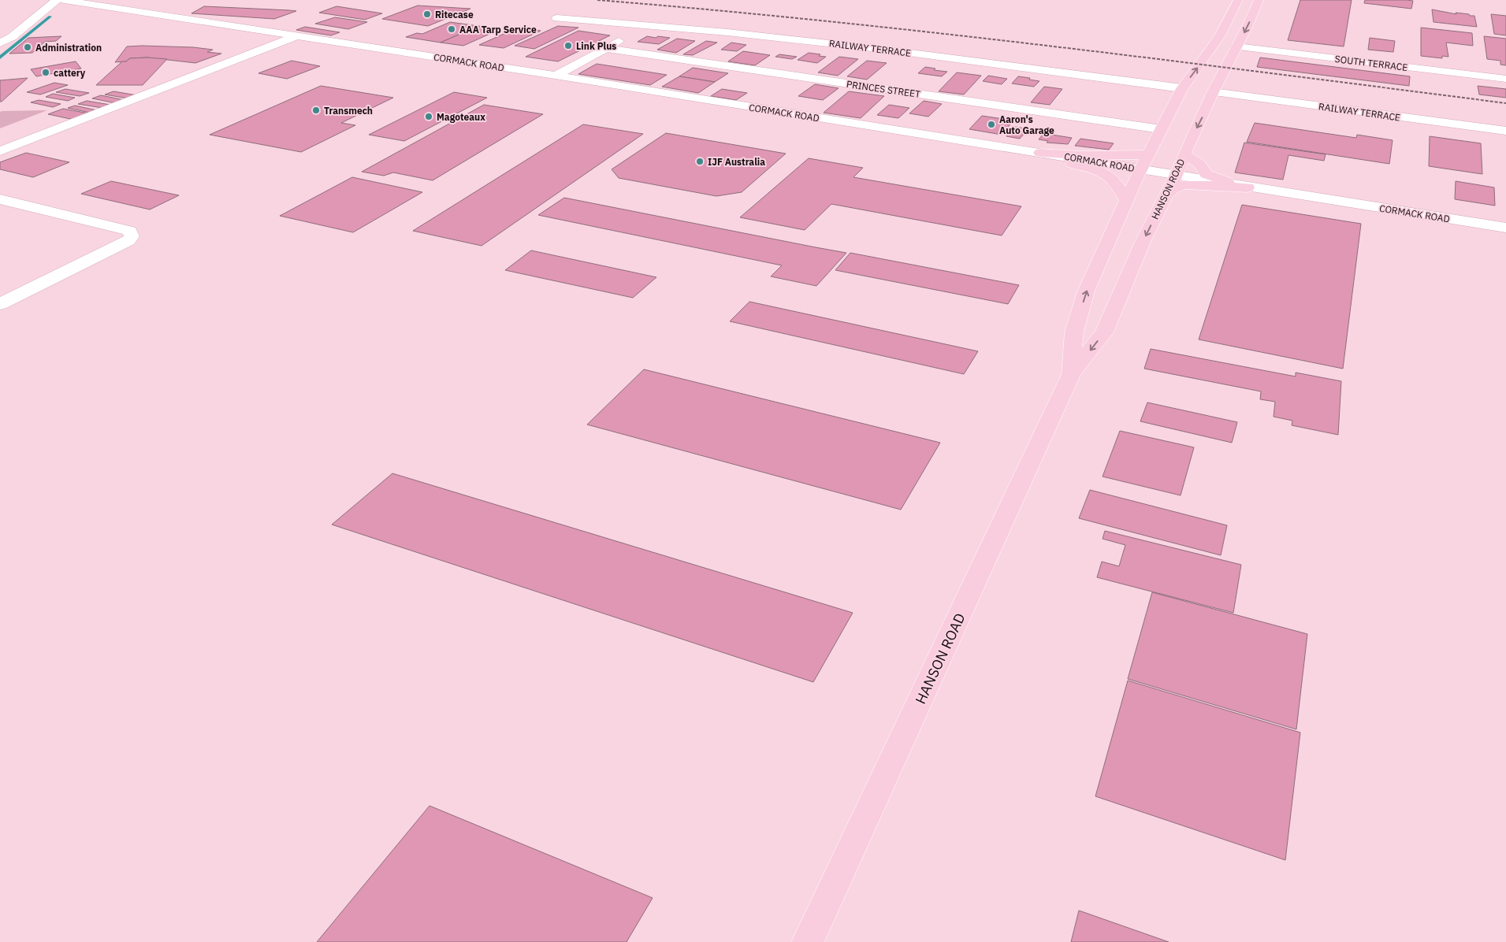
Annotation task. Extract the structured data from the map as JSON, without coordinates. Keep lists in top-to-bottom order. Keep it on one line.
{"streets":{"main road":["HANSON ROAD"],"street":["RAILWAY TERRACE","CORMACK ROAD","SOUTH TERRACE","PRINCES STREET"]},"crossings":[["RAILWAY TERRACE","HANSON ROAD"],["CORMACK ROAD","HANSON ROAD"],["SOUTH TERRACE","HANSON ROAD"],["PRINCES STREET","HANSON ROAD"]],"places":["Ritecase","AAA Tarp Service","Link Plus","Administration","cattery","Transmech","Magoteaux","Aaron's Auto Garage","IJF Australia"]}
